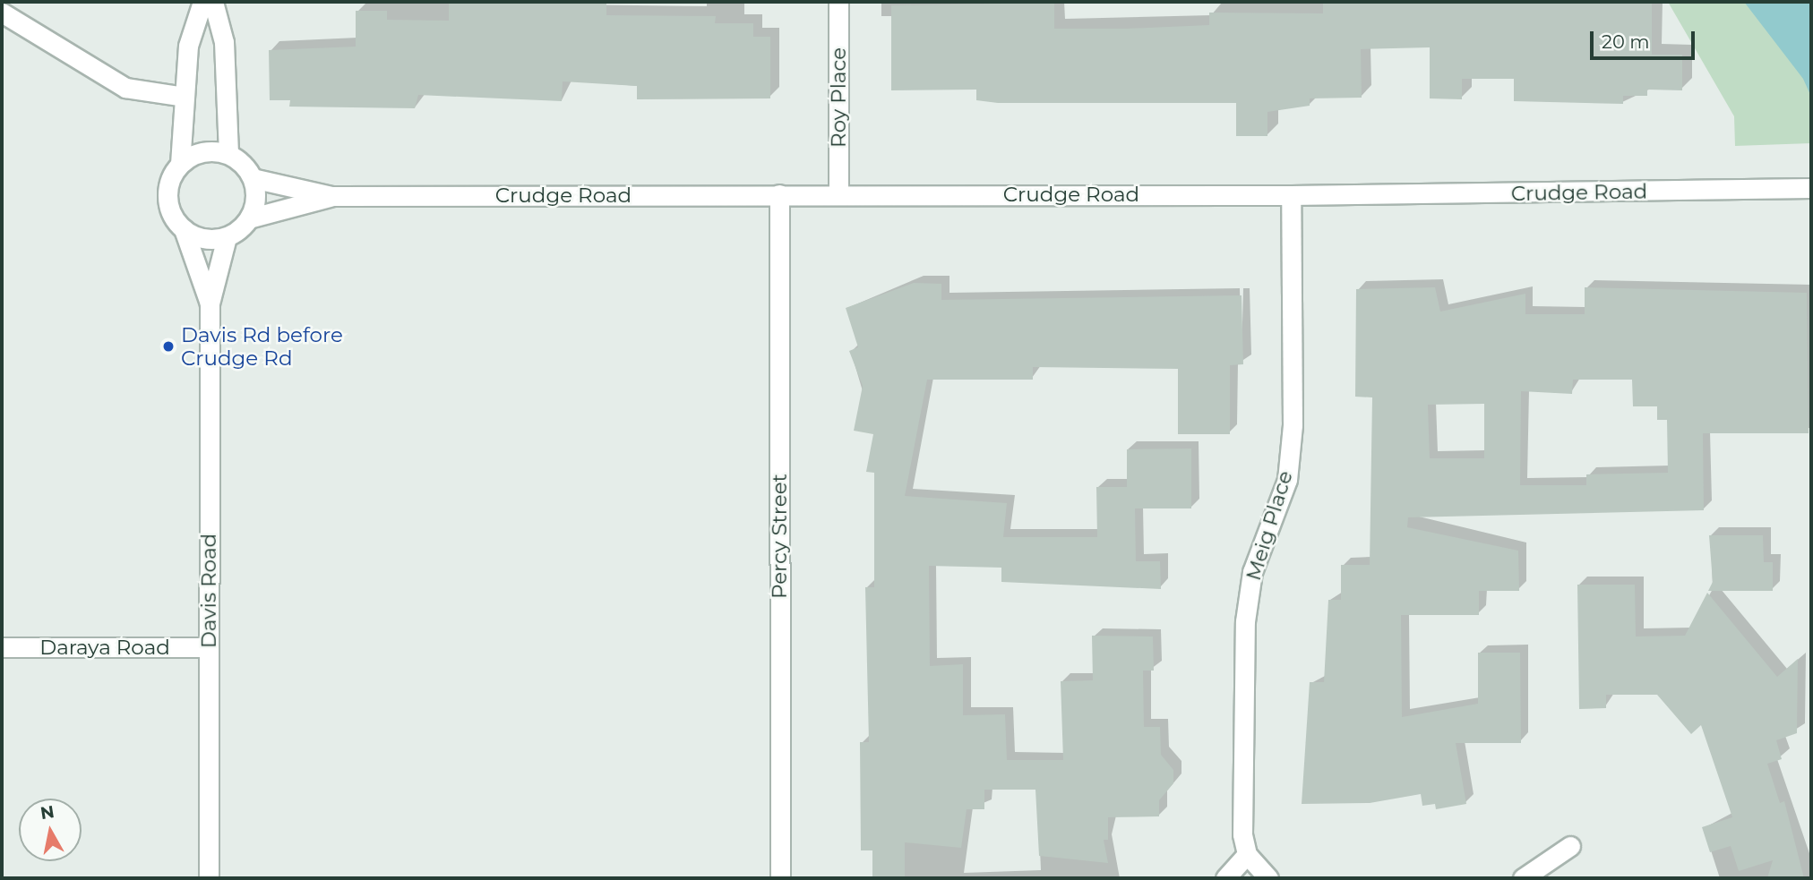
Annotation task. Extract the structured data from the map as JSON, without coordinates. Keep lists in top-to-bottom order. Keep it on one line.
{"streets":{"street":["Roy Place","Crudge Road","Meig Place","Percy Street","Davis Road","Daraya Road"]},"crossings":[["Roy Place","Crudge Road"],["Crudge Road","Meig Place"],["Crudge Road","Percy Street"],["Crudge Road","Davis Road"],["Davis Road","Daraya Road"]],"places":["Davis Rd before Crudge Rd"],"scale_bar":"20 m","north":"top"}
